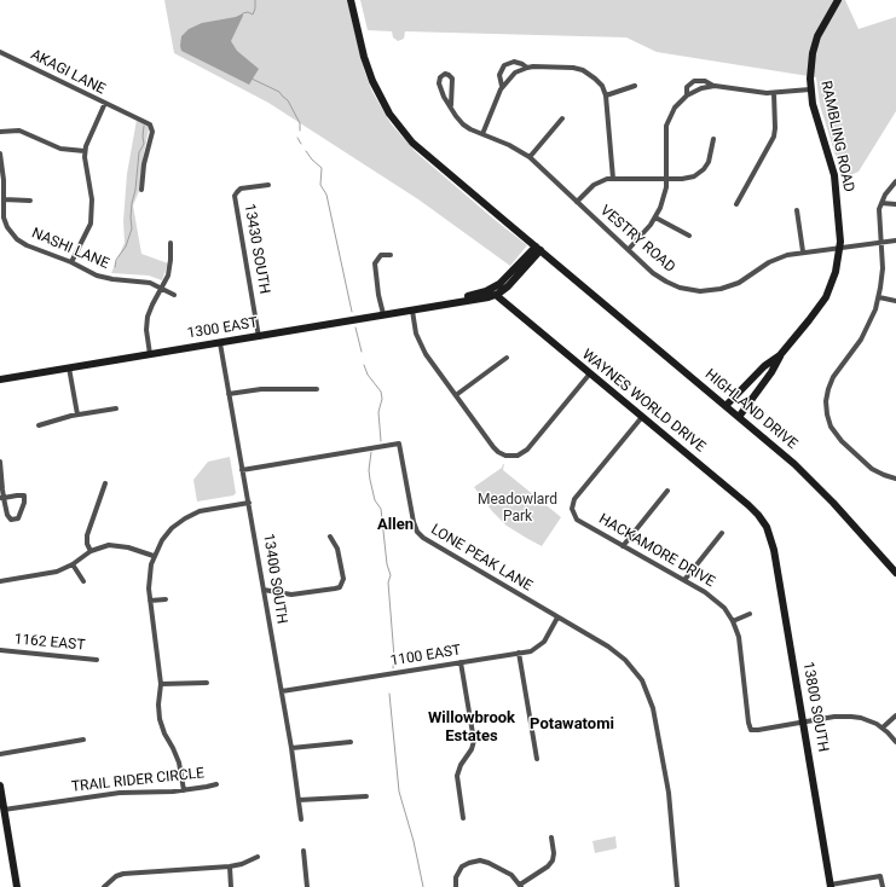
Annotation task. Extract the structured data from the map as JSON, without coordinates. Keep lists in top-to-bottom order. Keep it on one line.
{"streets":{"main road":["RAMBLING ROAD","1300 EAST","WAYNES WORLD DRIVE","HIGHLAND DRIVE","13800 SOUTH"],"street":["AKAGI LANE","VESTRY ROAD","NASHI LANE","13430 SOUTH","HACKAMORE DRIVE","LONE PEAK LANE","13400 SOUTH","1162 EAST","1100 EAST","TRAIL RIDER CIRCLE"]},"crossings":[["AKAGI LANE","NASHI LANE"],["RAMBLING ROAD","VESTRY ROAD"],["RAMBLING ROAD","HIGHLAND DRIVE"],["13430 SOUTH","1300 EAST"],["1300 EAST","WAYNES WORLD DRIVE"],["1300 EAST","HIGHLAND DRIVE"],["1300 EAST","13400 SOUTH"],["WAYNES WORLD DRIVE","HACKAMORE DRIVE"],["WAYNES WORLD DRIVE","13800 SOUTH"],["HACKAMORE DRIVE","13800 SOUTH"],["LONE PEAK LANE","13400 SOUTH"],["LONE PEAK LANE","1100 EAST"],["13400 SOUTH","1100 EAST"]],"districts":["Allen","Willowbrook Estates","Potawatomi"],"parks":["Meadowlard Park"]}
